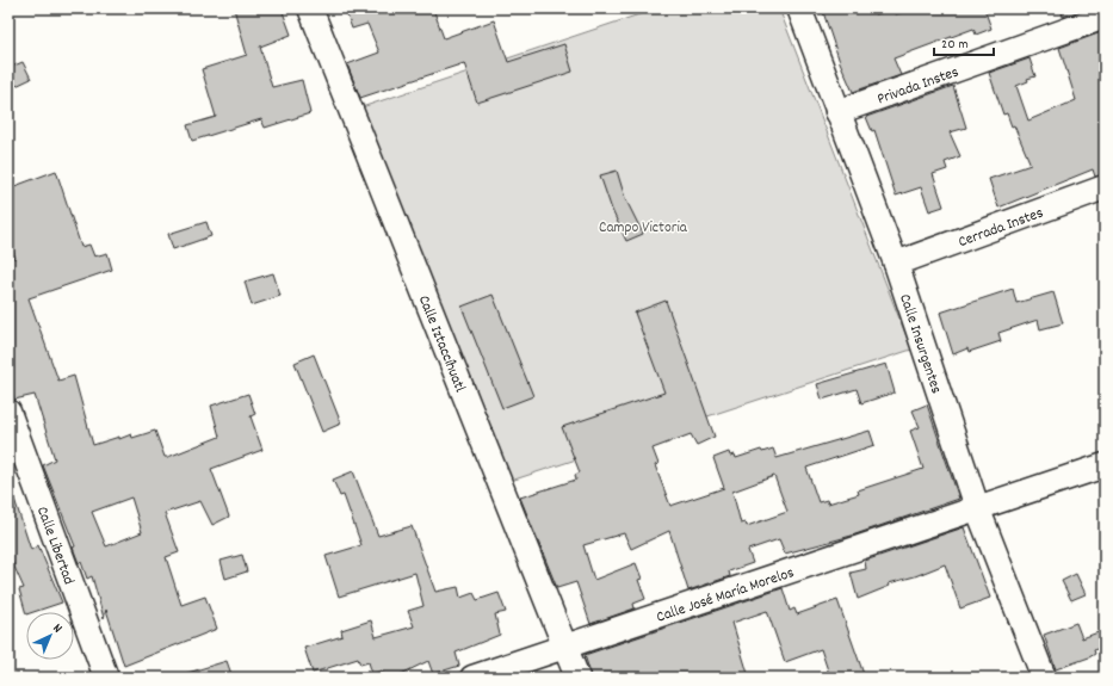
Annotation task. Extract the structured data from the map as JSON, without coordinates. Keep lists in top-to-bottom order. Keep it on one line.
{"streets":{"street":["Privada Instes","Cerrada Instes","Calle Insurgentes","Calle Iztaccíhuatl","Calle Libertad","Calle José María Morelos"]},"crossings":[["Privada Instes","Calle Insurgentes"],["Cerrada Instes","Calle Insurgentes"],["Calle Insurgentes","Calle José María Morelos"],["Calle Iztaccíhuatl","Calle José María Morelos"]],"parks":["Campo Victoria"],"scale_bar":"20 m","north":"top right"}
